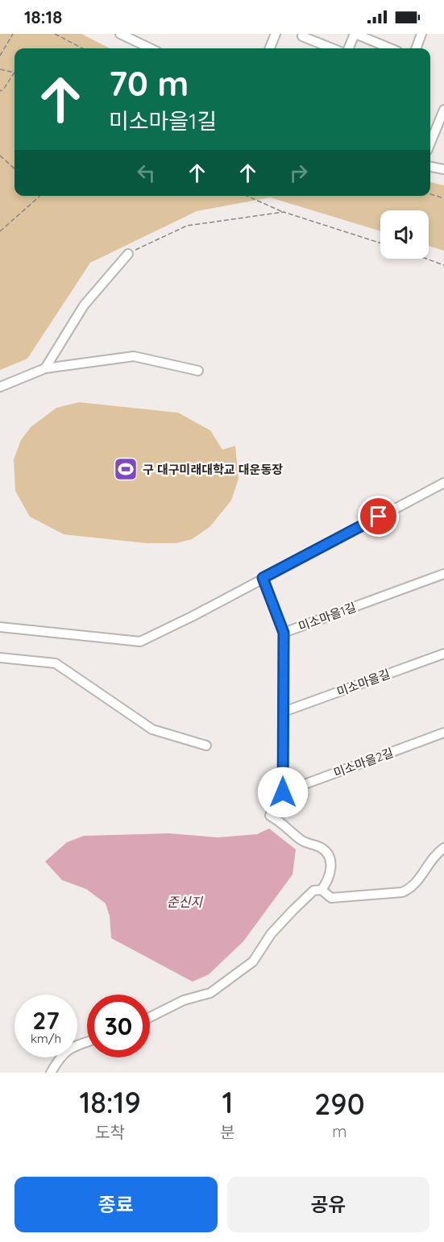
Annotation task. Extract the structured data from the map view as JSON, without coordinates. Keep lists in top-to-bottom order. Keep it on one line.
{"streets":{"street":["미소마을1길","미소마을길","미소마을2길"]},"crossings":[["미소마을1길","미소마을길"],["미소마을1길","미소마을2길"]],"water":["준신지"],"places":{"sports":["구 대구미래대학교 대운동장"]},"page":{"status":"18:18","turn":["70 m","미소마을1길"],"speed":"27 km/h","limit":"30","eta":["18:19","도착","1","분","290","m"],"buttons":["종료","공유"]}}
